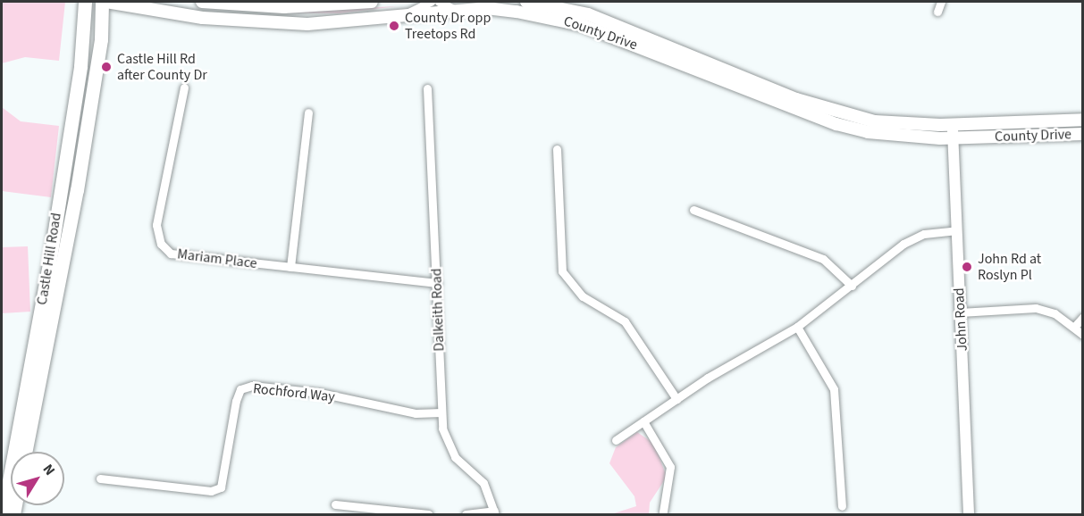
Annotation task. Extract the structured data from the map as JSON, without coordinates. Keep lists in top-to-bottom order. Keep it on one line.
{"streets":{"main road":["County Drive","Castle Hill Road"],"street":["Mariam Place","Dalkeith Road","John Road","Rochford Way"]},"crossings":[["County Drive","John Road"],["Mariam Place","Dalkeith Road"],["Dalkeith Road","Rochford Way"]],"places":["County Dr opp Treetops Rd","Castle Hill Rd after County Dr","John Rd at Roslyn Pl"],"north":"top right"}
